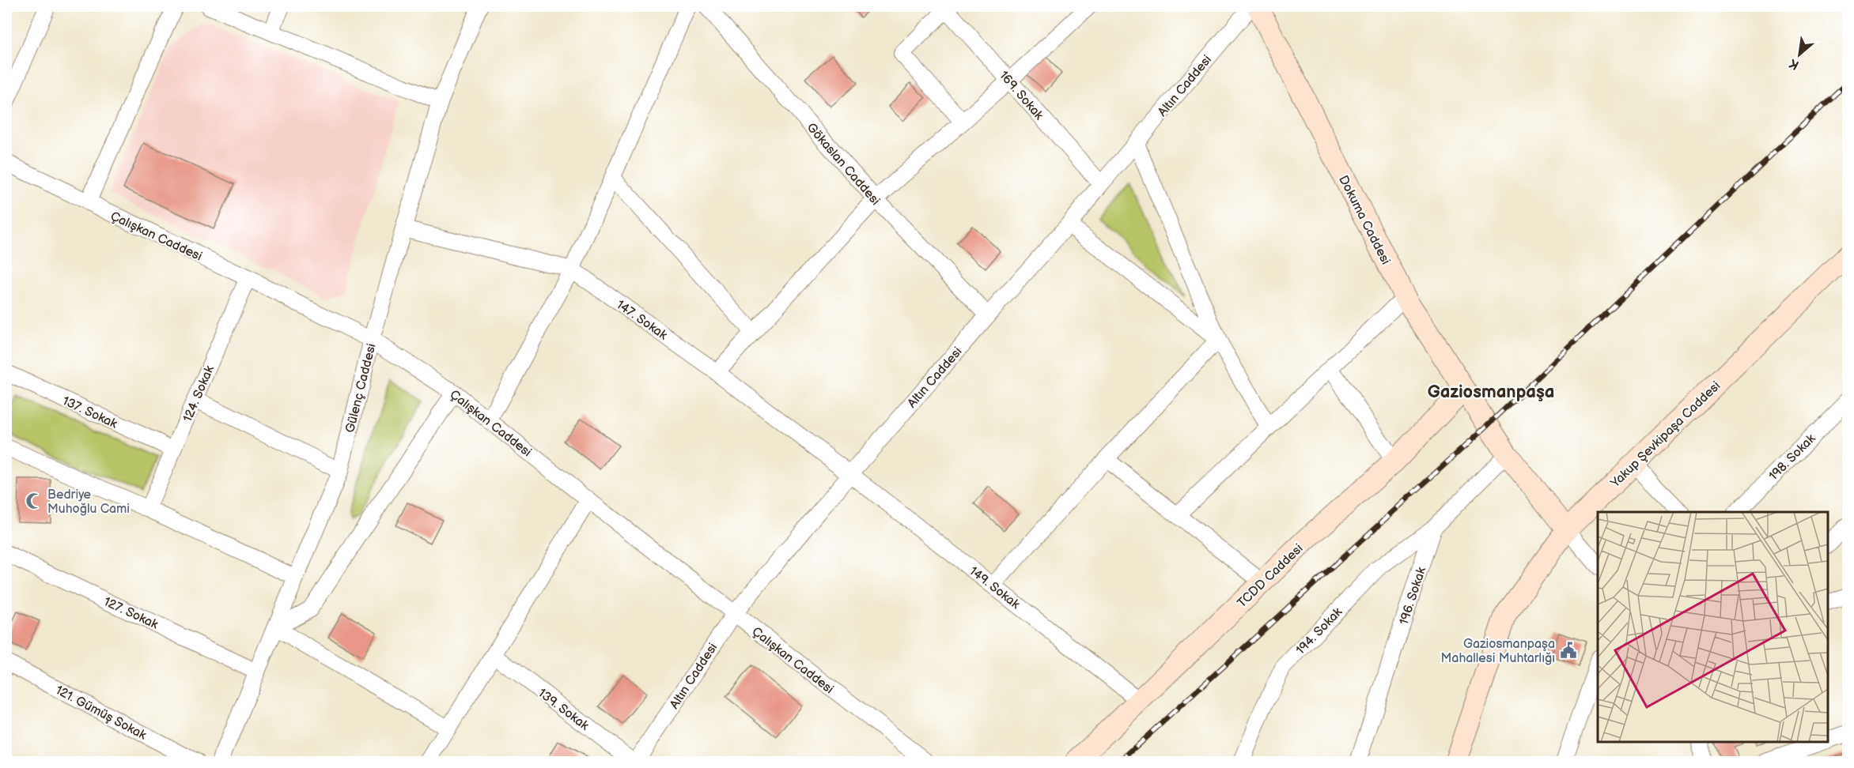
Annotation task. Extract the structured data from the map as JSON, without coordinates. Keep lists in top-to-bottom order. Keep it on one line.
{"streets":{"main road":["Dokuma Caddesi","Yakup Şevkipaşa Caddesi","TCDD Caddesi"],"street":["Altın Caddesi","169. Sokak","Gökaslan Caddesi","Çalışkan Caddesi","147. Sokak","Gülenç Caddesi","124. Sokak","137. Sokak","198. Sokak","149. Sokak","196. Sokak","127. Sokak","194. Sokak","139. Sokak","121. Gümüş Sokak"]},"crossings":[["Altın Caddesi","169. Sokak"],["Altın Caddesi","Gökaslan Caddesi"],["Altın Caddesi","Çalışkan Caddesi"],["Altın Caddesi","147. Sokak"],["Altın Caddesi","149. Sokak"],["Altın Caddesi","139. Sokak"],["Dokuma Caddesi","Yakup Şevkipaşa Caddesi"],["Dokuma Caddesi","TCDD Caddesi"],["Dokuma Caddesi","196. Sokak"],["Çalışkan Caddesi","Gülenç Caddesi"],["Çalışkan Caddesi","124. Sokak"],["147. Sokak","Gülenç Caddesi"],["147. Sokak","149. Sokak"],["Gülenç Caddesi","127. Sokak"],["124. Sokak","137. Sokak"],["TCDD Caddesi","149. Sokak"],["196. Sokak","194. Sokak"]],"districts":["Gaziosmanpaşa"],"places":{"mosque":["Bedriye Muhoğlu Cami"],"public building":["Gaziosmanpaşa Mahallesi Muhtarlığı"]},"north":"bottom left"}
